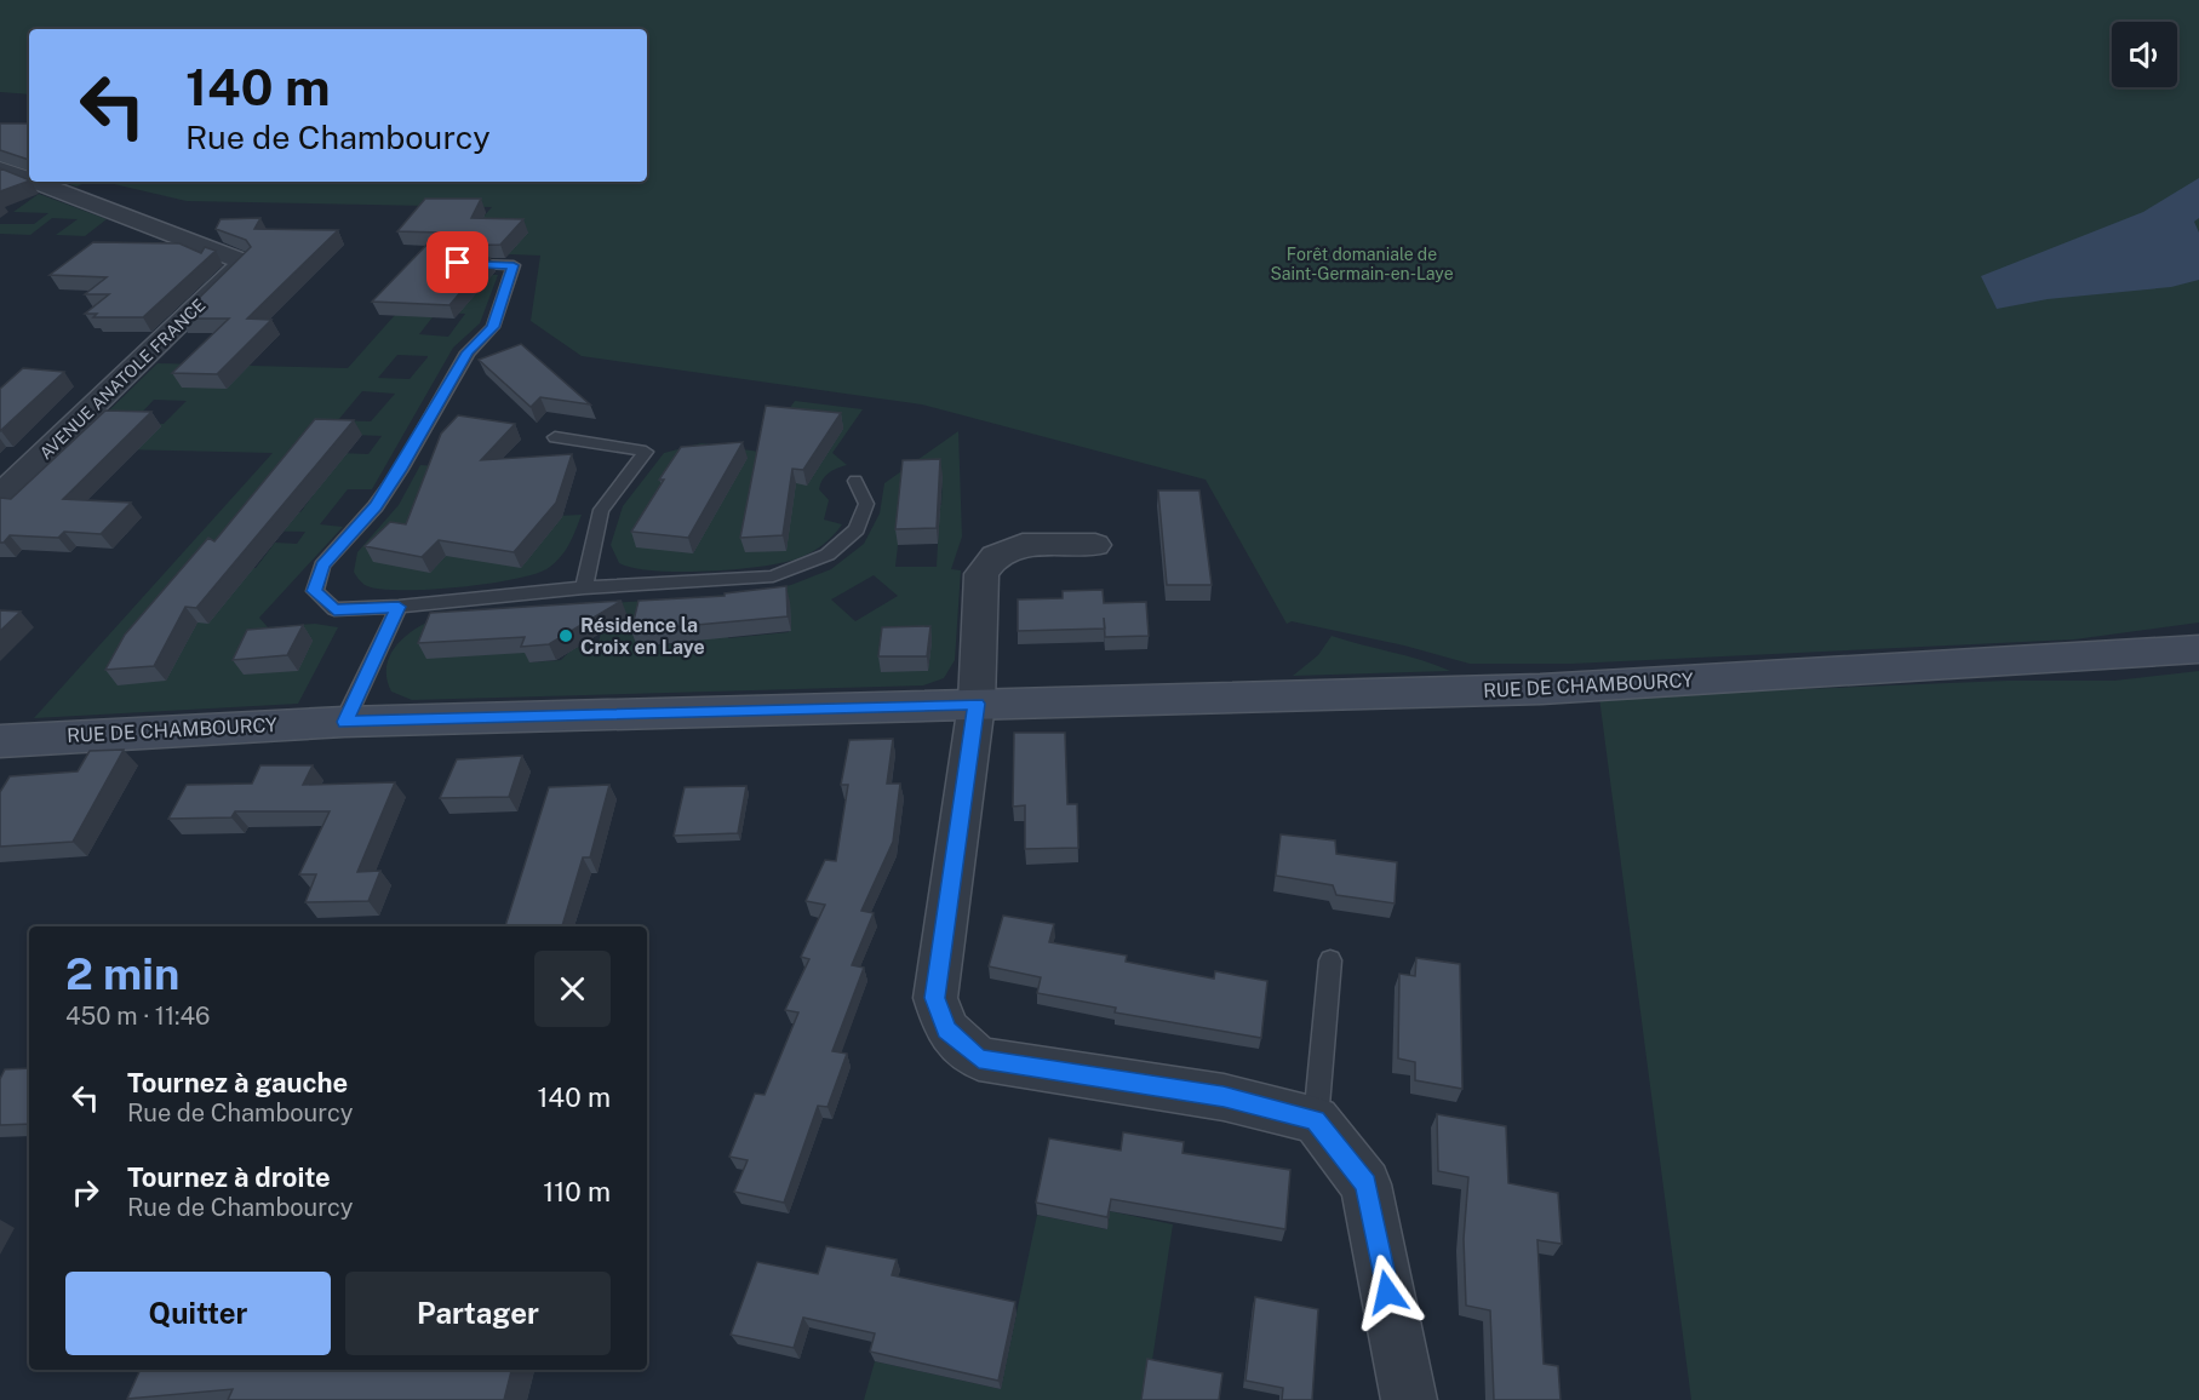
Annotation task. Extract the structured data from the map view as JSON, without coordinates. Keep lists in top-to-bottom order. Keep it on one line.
{"streets":{"street":["AVENUE ANATOLE FRANCE","RUE DE CHAMBOURCY"]},"parks":["Forêt domaniale de Saint-Germain-en-Laye"],"places":["Résidence la Croix en Laye"],"page":{"turn":["140 m","Rue de Chambourcy"],"heading":["2 min","450 m · 11:46"],"list":[{"name":"Tournez à gauche","note":"Rue de Chambourcy","value":"140 m"},{"name":"Tournez à droite","note":"Rue de Chambourcy","value":"110 m"}],"buttons":["Quitter","Partager"]}}
